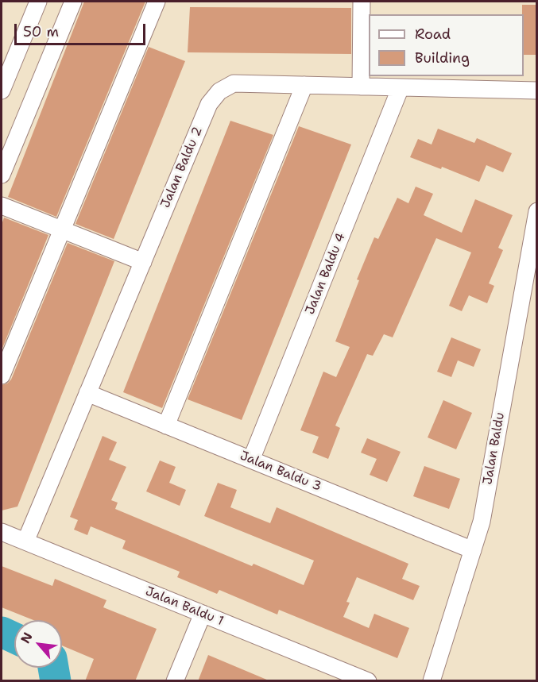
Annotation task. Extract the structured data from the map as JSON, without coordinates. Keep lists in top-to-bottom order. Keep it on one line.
{"streets":{"street":["Jalan Baldu 2","Jalan Baldu 4","Jalan Baldu","Jalan Baldu 3","Jalan Baldu 1"]},"crossings":[["Jalan Baldu 2","Jalan Baldu 4"],["Jalan Baldu 2","Jalan Baldu 3"],["Jalan Baldu 2","Jalan Baldu 1"],["Jalan Baldu 4","Jalan Baldu 3"],["Jalan Baldu","Jalan Baldu 3"]],"legend":["Road","Building"],"scale_bar":"50 m","north":"top left"}
